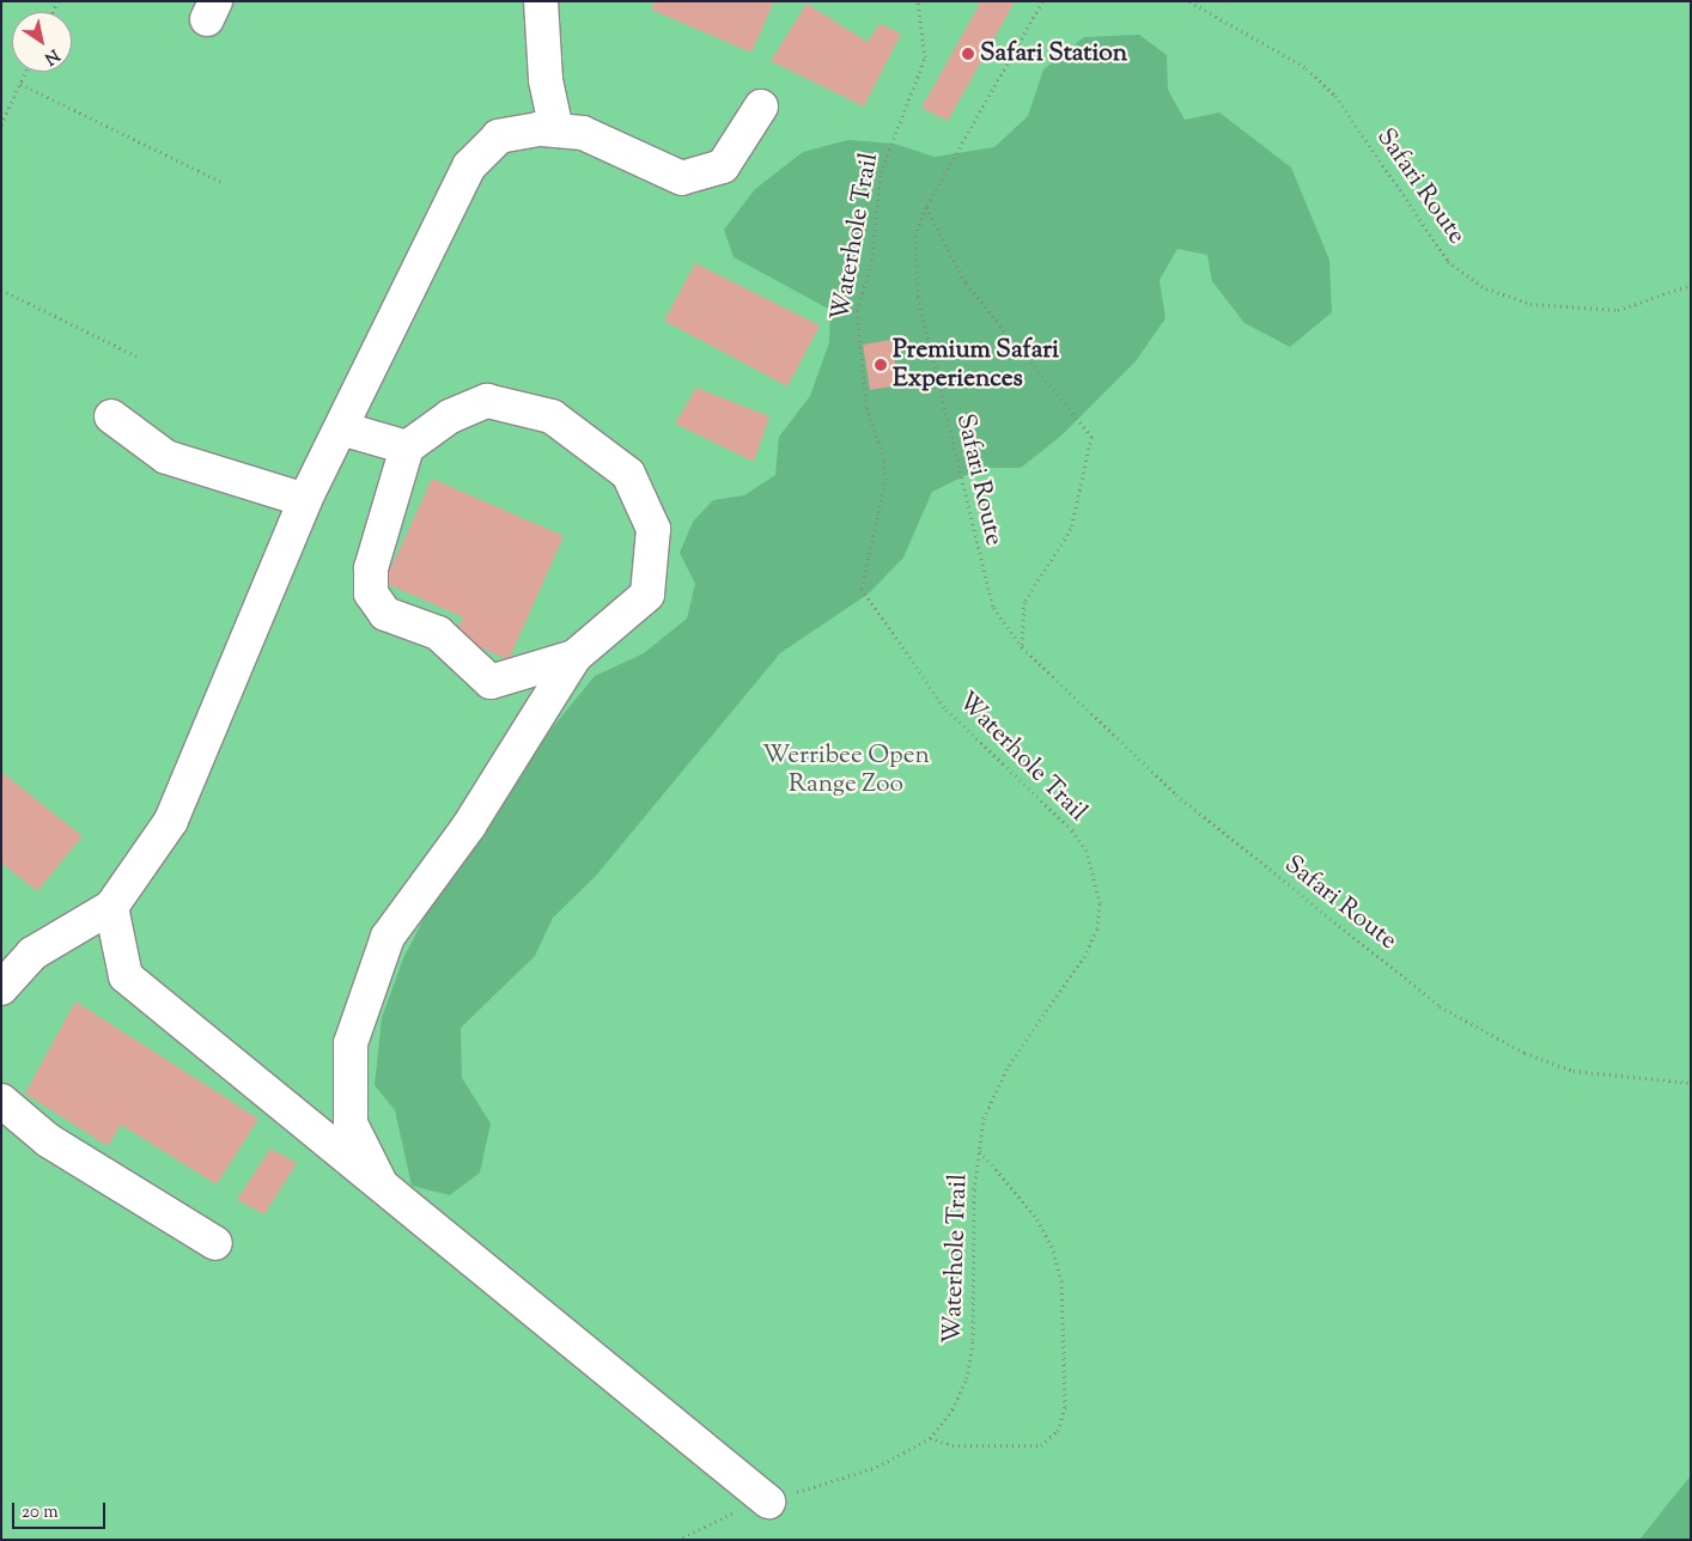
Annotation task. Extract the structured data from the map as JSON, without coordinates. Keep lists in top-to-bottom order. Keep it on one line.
{"streets":{"path":["Safari Route","Waterhole Trail"]},"parks":["Werribee Open Range Zoo"],"places":["Safari Station","Premium Safari Experiences"],"scale_bar":"20 m","north":"bottom right"}
